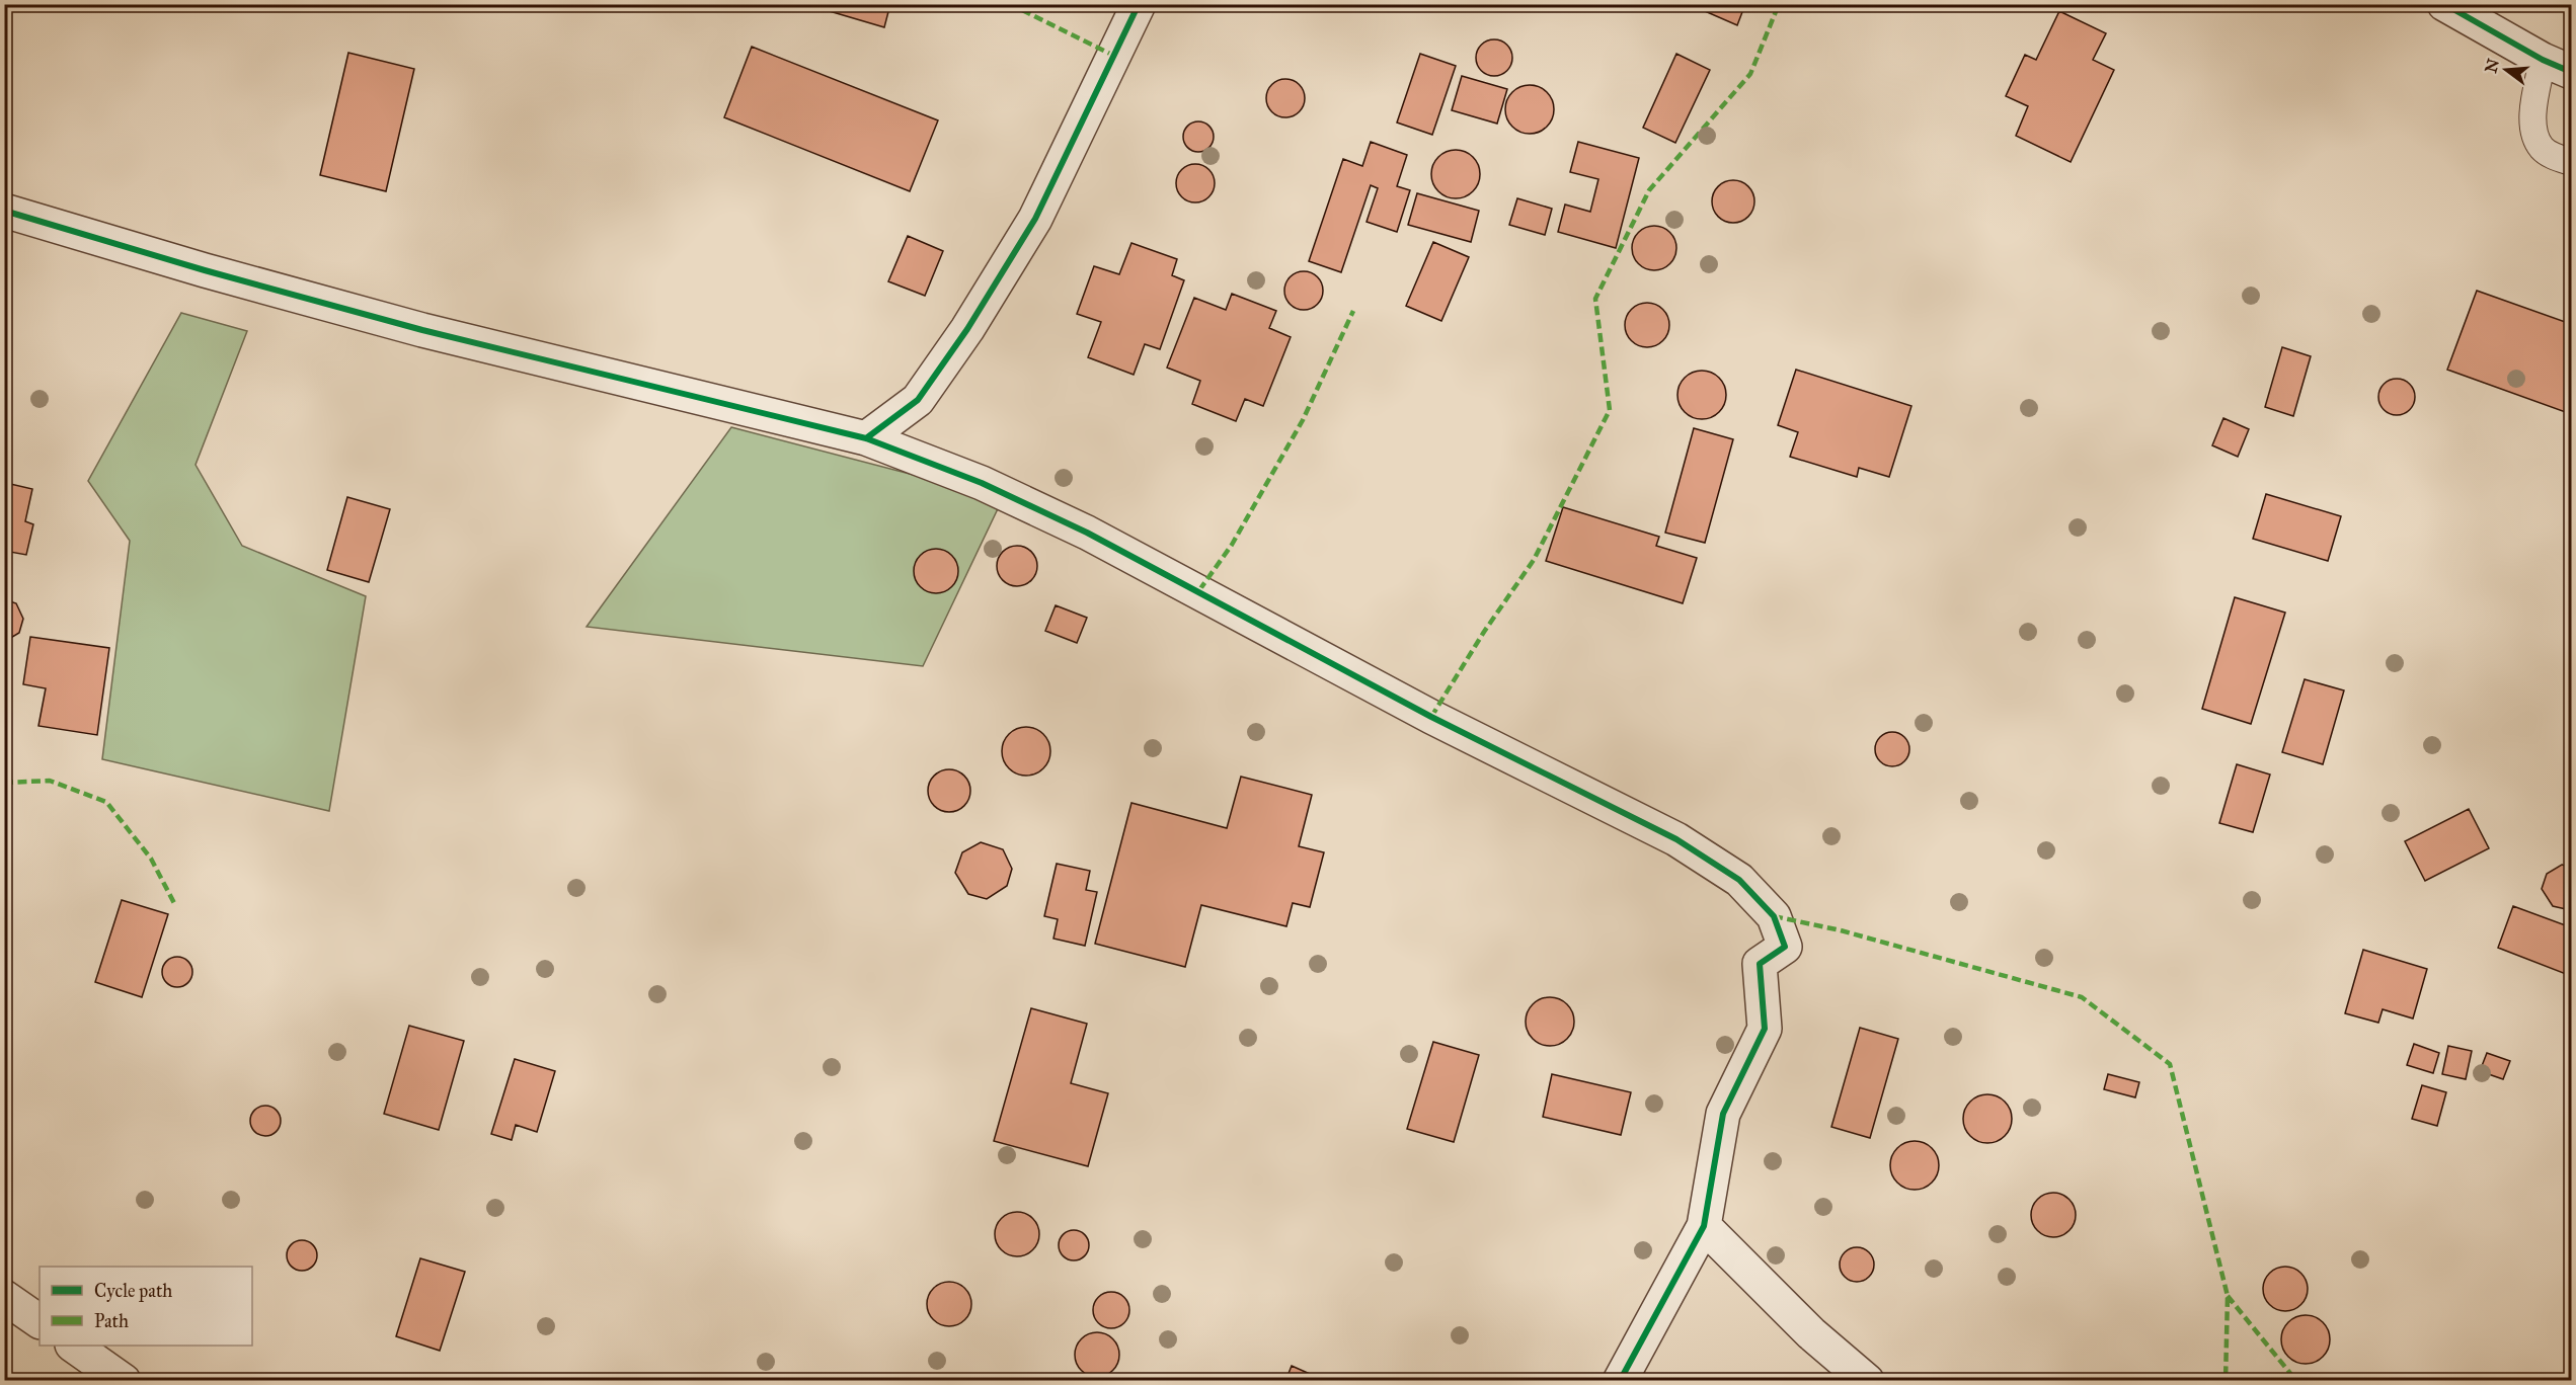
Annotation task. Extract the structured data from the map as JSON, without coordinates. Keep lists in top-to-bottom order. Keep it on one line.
{"legend":["Cycle path","Path"],"north":"left"}
